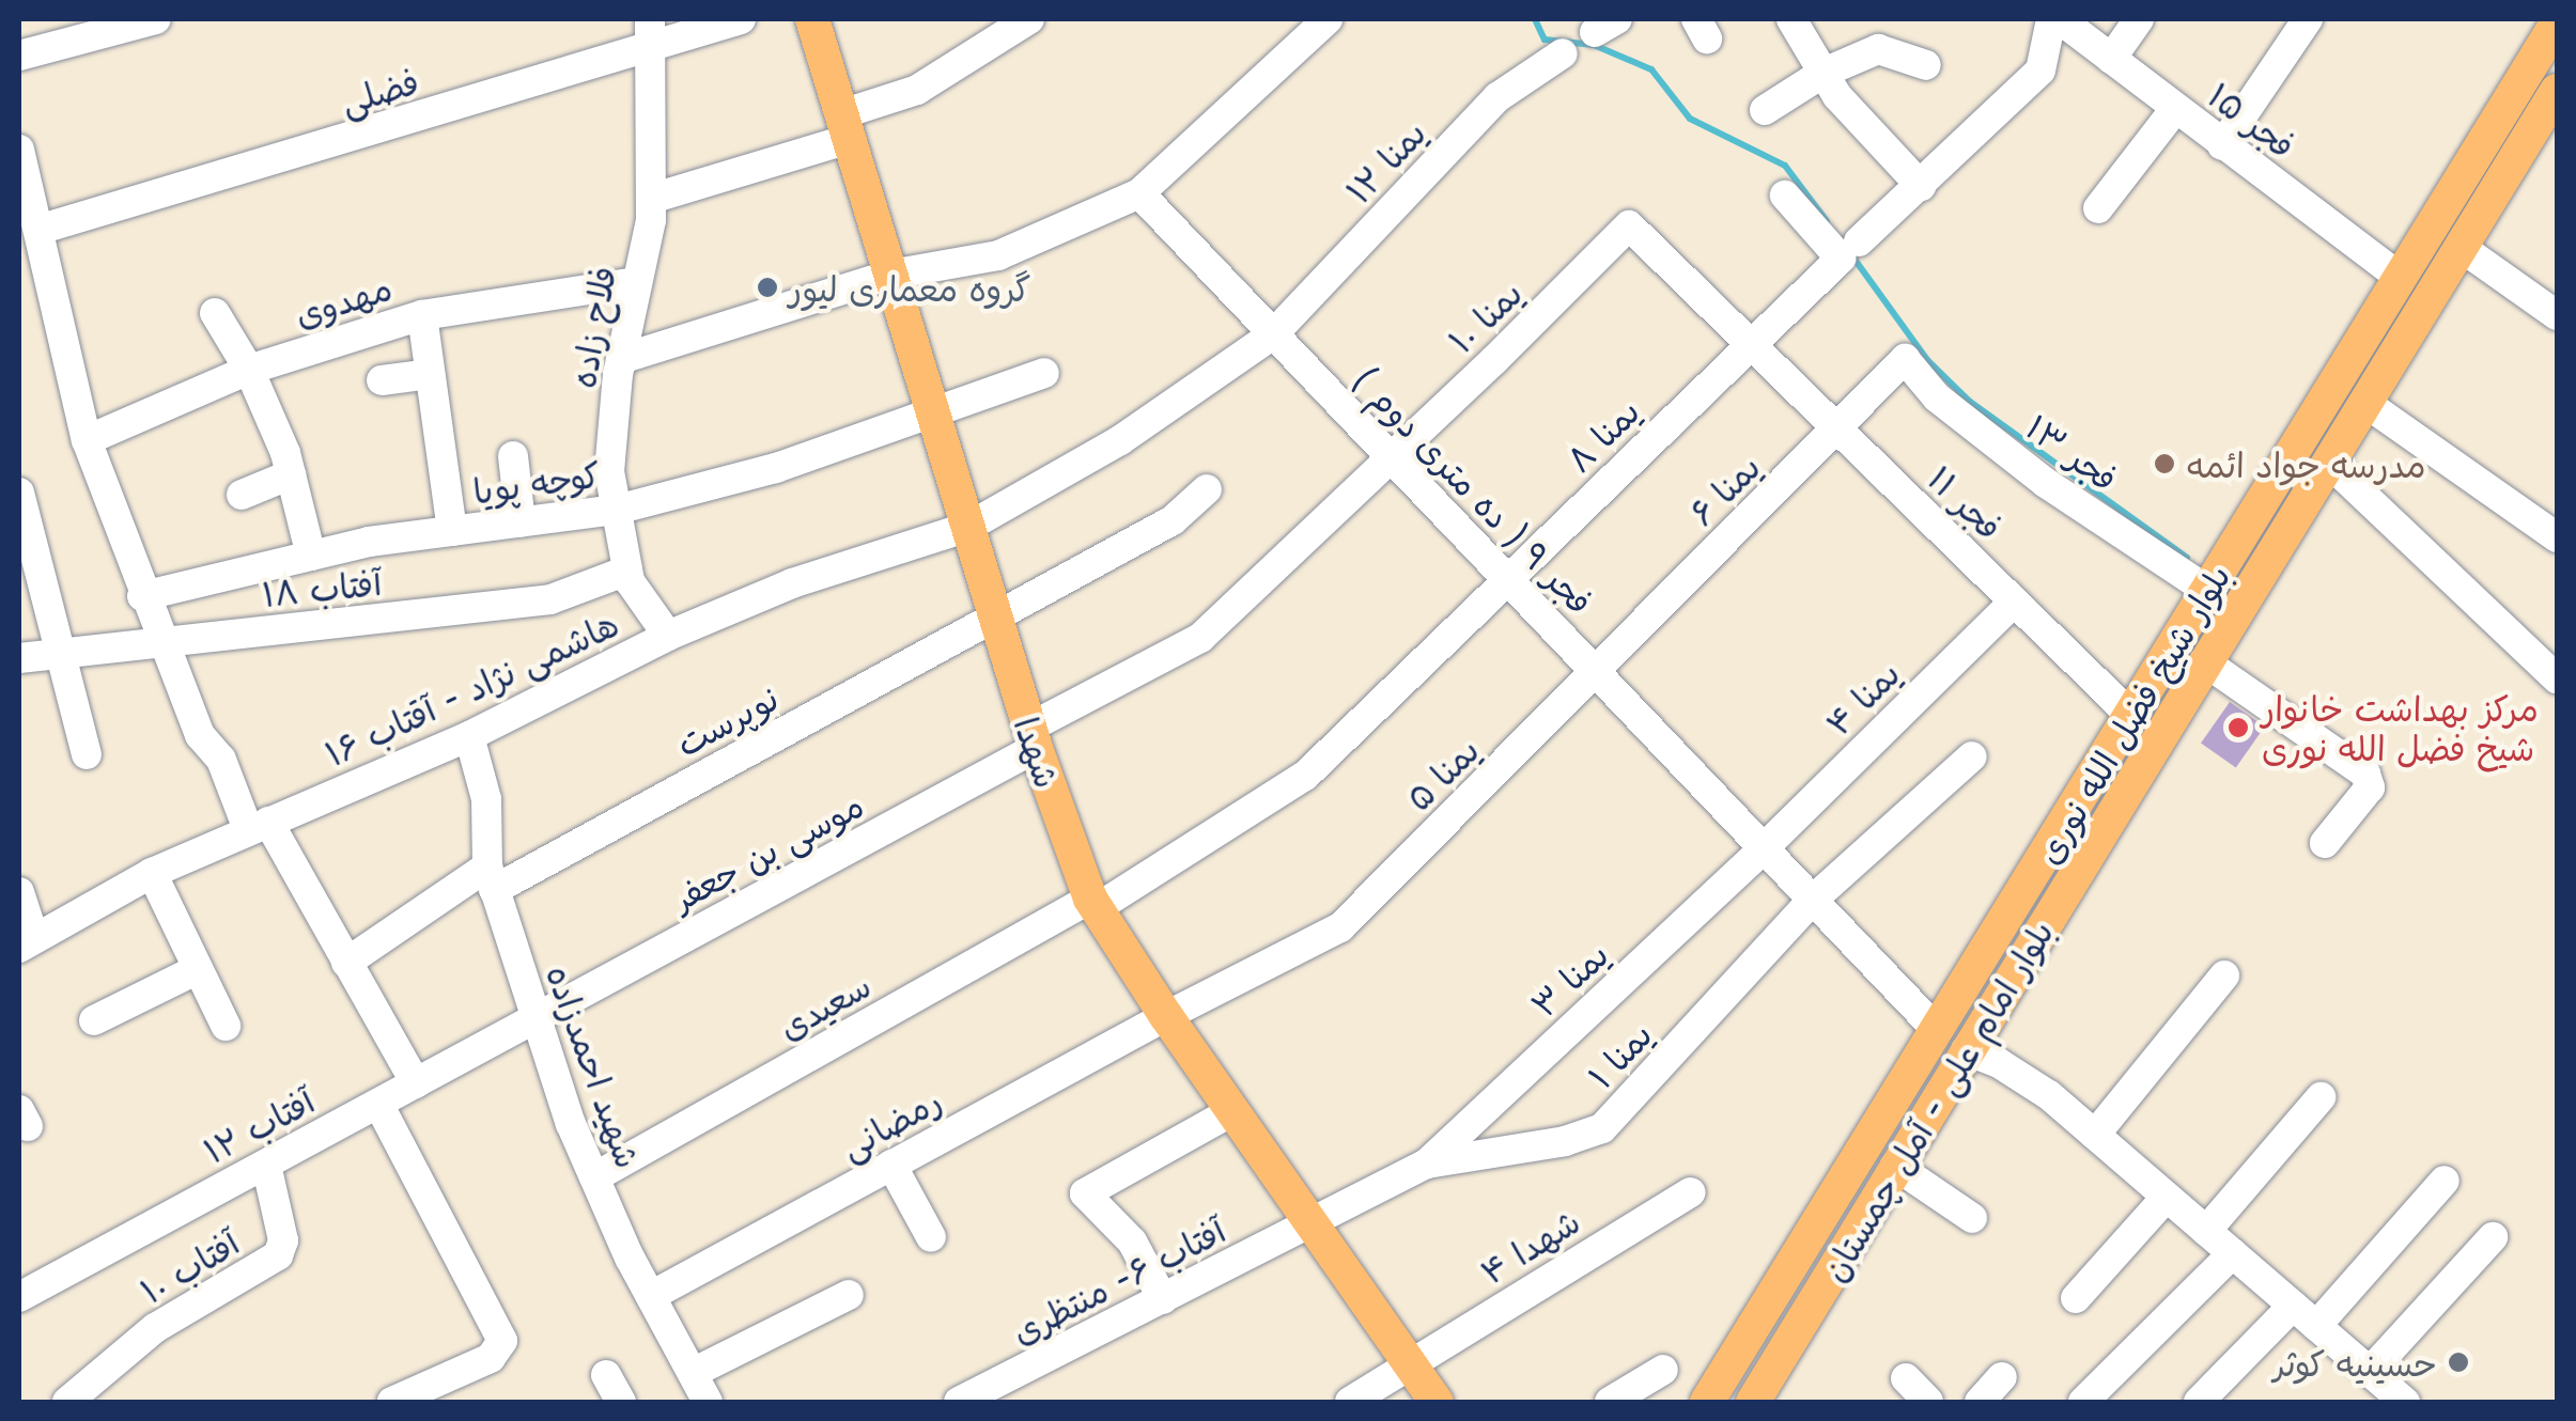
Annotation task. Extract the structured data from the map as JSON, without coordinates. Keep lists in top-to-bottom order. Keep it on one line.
{"streets":{"main road":["بلوار شیخ فضل الله نوری","شهدا","بلوار امام علی - آمل چمستان"],"street":["فضلی","فجر ۱۵","یمنا ۱۲","مهدوی","یمنا ۱۰","فلاح زاده","یمنا ۸","فجر ۱۳","کوچه پویا","یمنا ۶","فجر ۹ ( ده متری دوم )","فجر ۱۱","آفتاب ۱۸","هاشمی نژاد - آقتاب ۱۶","یمنا ۴","نوپرست","یمنا ۵","موسی بن جعفر","یمنا ۳","سعیدی","یمنا ۱","شهید احمدزاده","رمضانی","آفتاب ۱۲","شهدا ۴","آفتاب ۱۰","آفتاب ۶- منتظری"]},"crossings":[["فضلی","فلاح زاده"],["فجر ۱۵","یمنا ۸"],["فجر ۱۵","بلوار شیخ فضل الله نوری"],["یمنا ۱۲","فجر ۹ ( ده متری دوم )"],["یمنا ۱۲","هاشمی نژاد - آقتاب ۱۶"],["مهدوی","فلاح زاده"],["یمنا ۱۰","فجر ۹ ( ده متری دوم )"],["یمنا ۱۰","فجر ۱۱"],["یمنا ۱۰","موسی بن جعفر"],["فلاح زاده","کوچه پویا"],["فلاح زاده","آفتاب ۱۸"],["فلاح زاده","هاشمی نژاد - آقتاب ۱۶"],["یمنا ۸","فجر ۹ ( ده متری دوم )"],["یمنا ۸","فجر ۱۱"],["یمنا ۸","سعیدی"],["فجر ۱۳","یمنا ۶"],["فجر ۱۳","بلوار شیخ فضل الله نوری"],["کوچه پویا","شهدا"],["یمنا ۶","فجر ۹ ( ده متری دوم )"],["یمنا ۶","فجر ۱۱"],["یمنا ۶","یمنا ۵"],["فجر ۹ ( ده متری دوم )","یمنا ۴"],["فجر ۹ ( ده متری دوم )","بلوار شیخ فضل الله نوری"],["فجر ۹ ( ده متری دوم )","یمنا ۵"],["فجر ۹ ( ده متری دوم )","یمنا ۳"],["فجر ۹ ( ده متری دوم )","یمنا ۱"],["فجر ۹ ( ده متری دوم )","بلوار امام علی - آمل چمستان"],["فجر ۱۱","یمنا ۴"],["فجر ۱۱","بلوار شیخ فضل الله نوری"],["هاشمی نژاد - آقتاب ۱۶","شهدا"],["هاشمی نژاد - آقتاب ۱۶","شهید احمدزاده"],["یمنا ۴","یمنا ۳"],["بلوار شیخ فضل الله نوری","بلوار امام علی - آمل چمستان"],["نوپرست","شهدا"],["نوپرست","شهید احمدزاده"],["شهدا","یمنا ۵"],["شهدا","موسی بن جعفر"],["شهدا","سعیدی"],["شهدا","رمضانی"],["شهدا","شهدا ۴"],["شهدا","آفتاب ۶- منتظری"],["یمنا ۵","رمضانی"],["موسی بن جعفر","شهید احمدزاده"],["موسی بن جعفر","آفتاب ۱۲"],["یمنا ۳","یمنا ۱"],["یمنا ۳","آفتاب ۶- منتظری"],["سعیدی","شهید احمدزاده"],["یمنا ۱","آفتاب ۶- منتظری"],["شهید احمدزاده","رمضانی"],["شهید احمدزاده","آفتاب ۱۲"],["آفتاب ۱۲","آفتاب ۱۰"]],"places":["گروه معماری لیور","مدرسه جواد ائمه","مرکز بهداشت خانوار شیخ فضل الله نوری","حسینیه کوثر"]}
